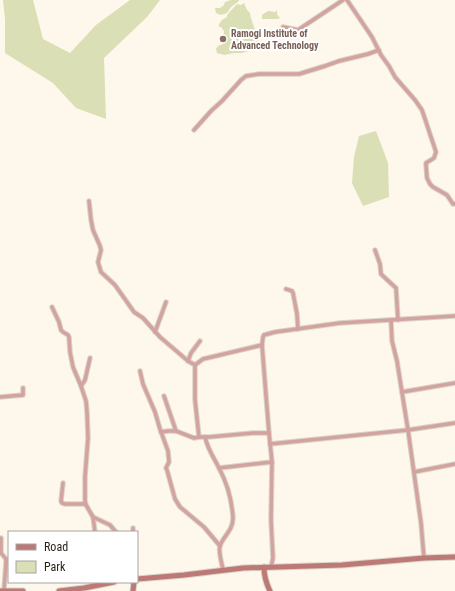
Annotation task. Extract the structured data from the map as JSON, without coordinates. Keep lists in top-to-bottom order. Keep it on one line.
{"places":["Ramogi Institute of Advanced Technology"],"legend":["Road","Park"]}
